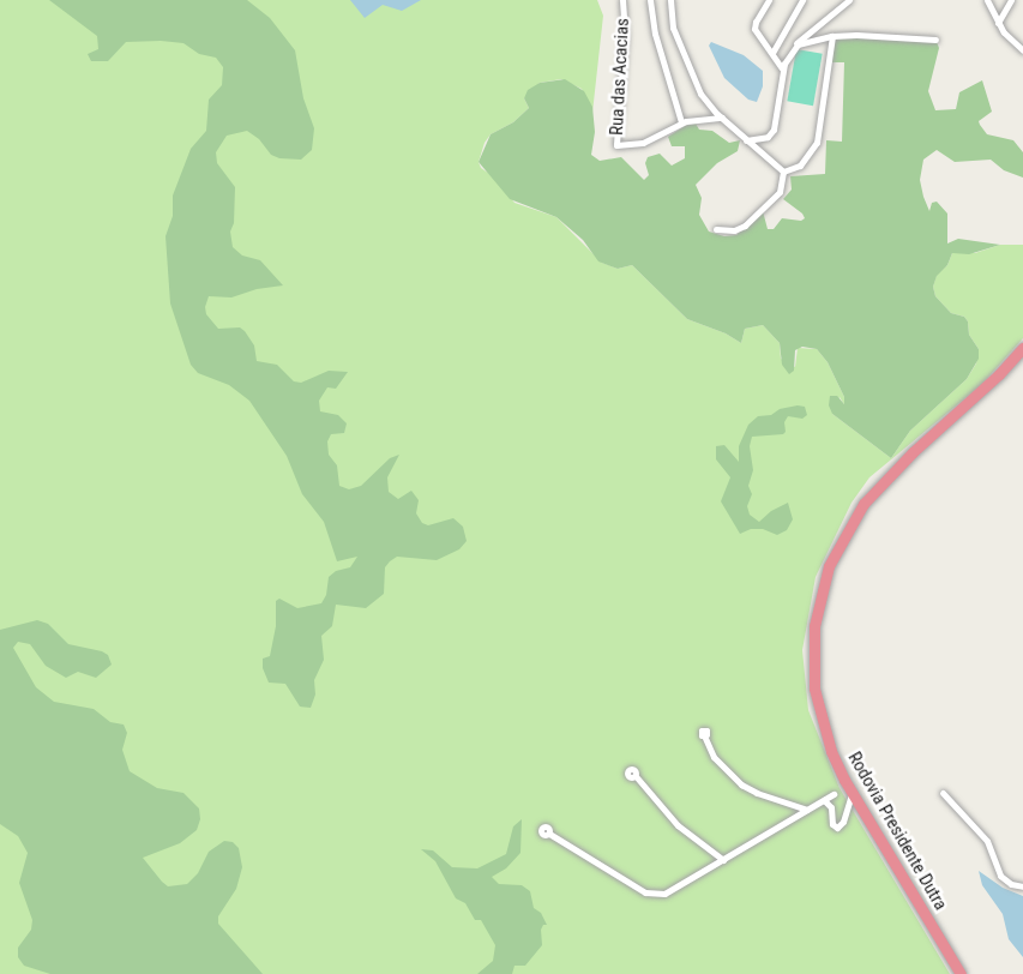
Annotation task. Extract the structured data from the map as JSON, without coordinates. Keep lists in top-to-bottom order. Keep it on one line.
{"streets":{"highway":["Rodovia Presidente Dutra"],"street":["Rua das Acacias"]}}
